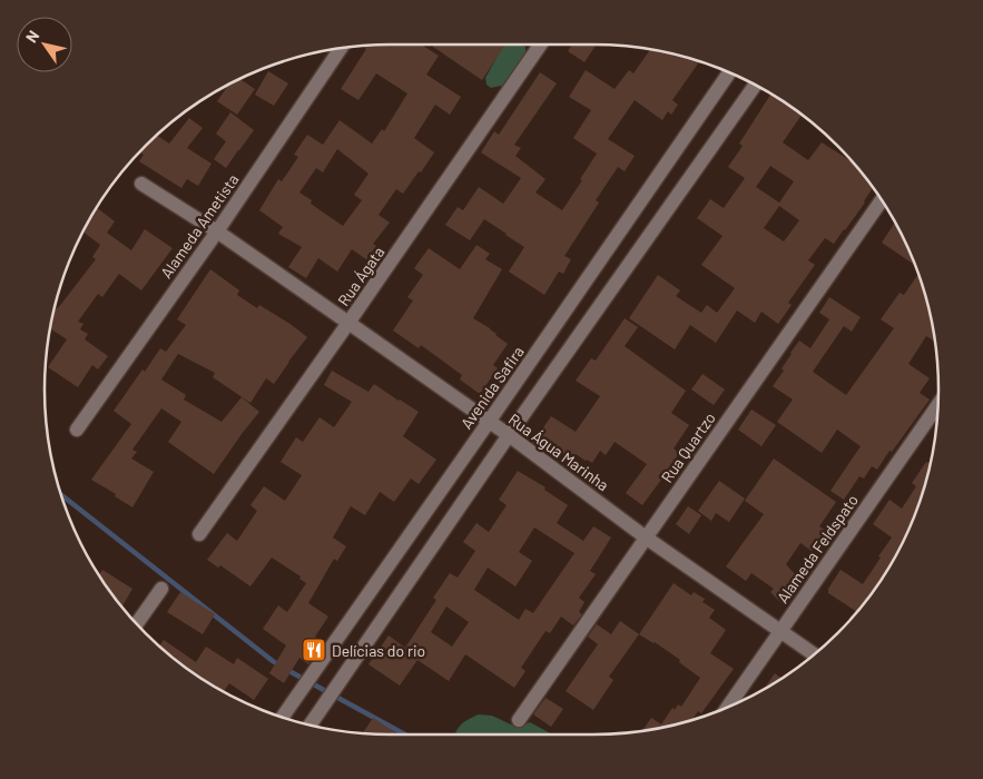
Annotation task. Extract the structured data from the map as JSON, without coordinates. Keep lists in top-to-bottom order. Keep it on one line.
{"streets":{"street":["Alameda Ametista","Rua Ágata","Avenida Safira","Rua Quartzo","Rua Água Marinha","Alameda Feldspato"]},"crossings":[["Alameda Ametista","Rua Água Marinha"],["Rua Ágata","Rua Água Marinha"],["Avenida Safira","Rua Água Marinha"],["Rua Quartzo","Rua Água Marinha"],["Rua Água Marinha","Alameda Feldspato"]],"places":{"restaurant":["Delícias do rio"]},"north":"top left"}
